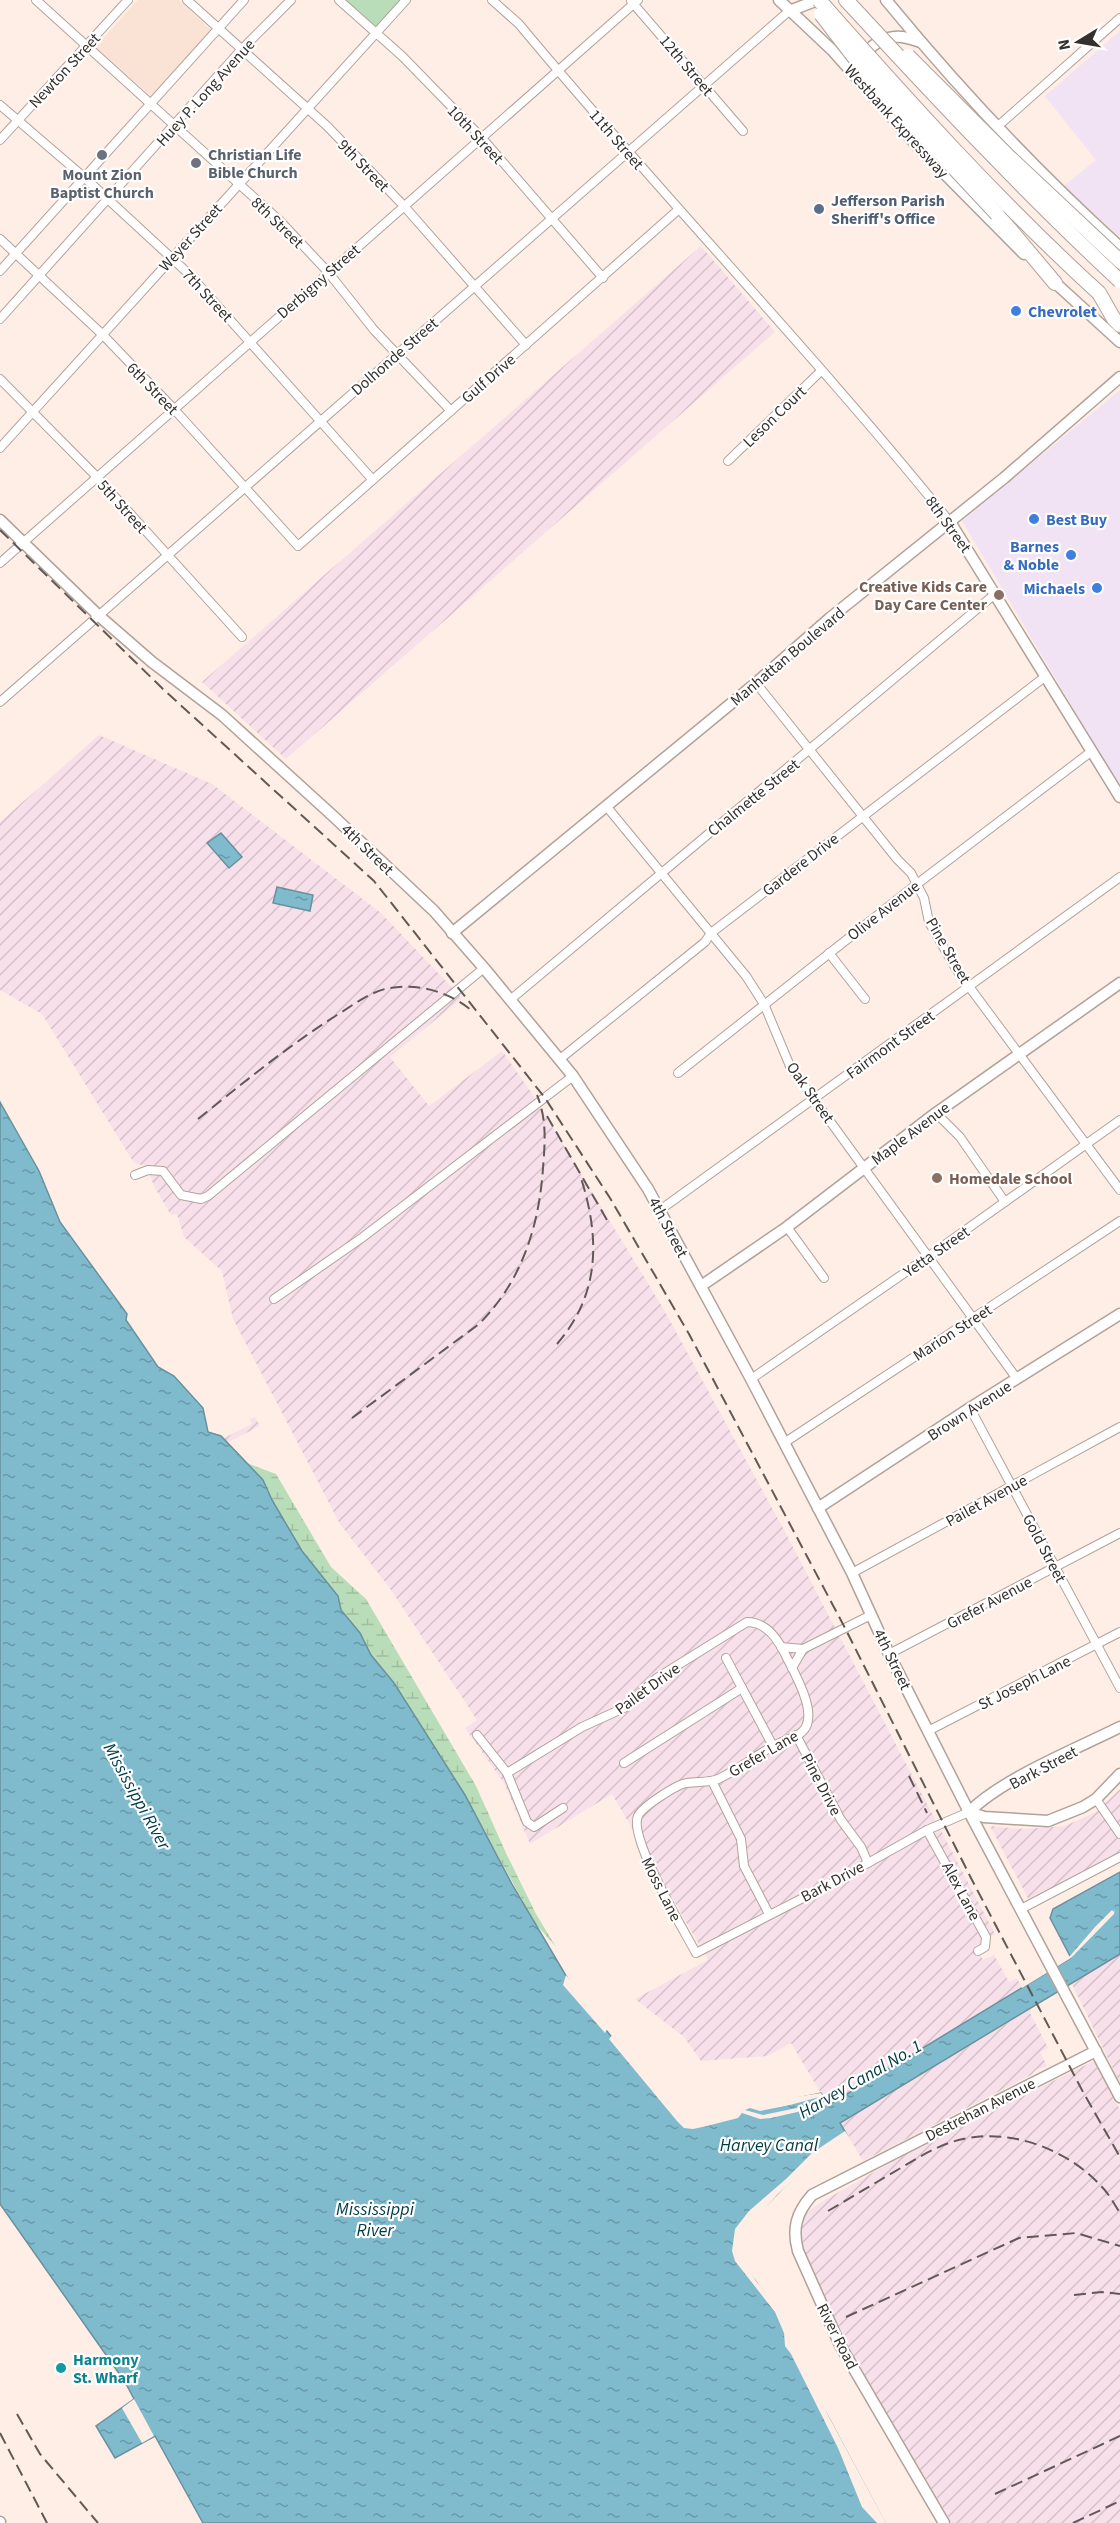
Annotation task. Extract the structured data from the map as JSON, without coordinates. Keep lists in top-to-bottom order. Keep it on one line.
{"streets":{"highway":["Westbank Expressway"],"main road":["8th Street","Manhattan Boulevard","4th Street","Maple Avenue","Brown Avenue","Bark Street","Destrehan Avenue","River Road"],"street":["12th Street","Newton Street","Huey P. Long Avenue","10th Street","11th Street","9th Street","Weyer Street","Derbigny Street","7th Street","Dolhonde Street","Gulf Drive","6th Street","Leson Court","5th Street","Chalmette Street","Gardere Drive","Olive Avenue","Pine Street","Fairmont Street","Oak Street","Yetta Street","Marion Street","Pailet Avenue","Gold Street","Grefer Avenue","St Joseph Lane","Pailet Drive","Grefer Lane","Pine Drive","Bark Drive","Moss Lane","Alex Lane"]},"crossings":[["12th Street","Derbigny Street"],["12th Street","Dolhonde Street"],["Newton Street","8th Street"],["Newton Street","7th Street"],["Huey P. Long Avenue","9th Street"],["Huey P. Long Avenue","8th Street"],["Huey P. Long Avenue","7th Street"],["Huey P. Long Avenue","6th Street"],["Westbank Expressway","Dolhonde Street"],["10th Street","Weyer Street"],["10th Street","Derbigny Street"],["10th Street","Dolhonde Street"],["10th Street","Gulf Drive"],["11th Street","8th Street"],["11th Street","Derbigny Street"],["11th Street","Dolhonde Street"],["11th Street","Gulf Drive"],["9th Street","Weyer Street"],["9th Street","Derbigny Street"],["9th Street","Dolhonde Street"],["9th Street","Gulf Drive"],["8th Street","Weyer Street"],["8th Street","Derbigny Street"],["8th Street","Dolhonde Street"],["8th Street","Gulf Drive"],["8th Street","Leson Court"],["8th Street","Manhattan Boulevard"],["8th Street","Chalmette Street"],["8th Street","Gardere Drive"],["8th Street","Olive Avenue"],["Weyer Street","7th Street"],["Weyer Street","6th Street"],["Weyer Street","5th Street"],["Derbigny Street","7th Street"],["Derbigny Street","6th Street"],["Derbigny Street","5th Street"],["Derbigny Street","4th Street"],["7th Street","Dolhonde Street"],["7th Street","Gulf Drive"],["Dolhonde Street","6th Street"],["Dolhonde Street","5th Street"],["Dolhonde Street","4th Street"],["Gulf Drive","6th Street"],["Manhattan Boulevard","4th Street"],["Manhattan Boulevard","Pine Street"],["Manhattan Boulevard","Oak Street"],["Chalmette Street","4th Street"],["Chalmette Street","Pine Street"],["Chalmette Street","Oak Street"],["4th Street","Gardere Drive"],["4th Street","Fairmont Street"],["4th Street","Maple Avenue"],["4th Street","Yetta Street"],["4th Street","Marion Street"],["4th Street","Brown Avenue"],["4th Street","Pailet Avenue"],["4th Street","Grefer Avenue"],["4th Street","St Joseph Lane"],["4th Street","Bark Street"],["4th Street","Bark Drive"],["4th Street","Destrehan Avenue"],["Gardere Drive","Pine Street"],["Gardere Drive","Oak Street"],["Olive Avenue","Pine Street"],["Olive Avenue","Oak Street"],["Pine Street","Fairmont Street"],["Pine Street","Maple Avenue"],["Pine Street","Yetta Street"],["Fairmont Street","Oak Street"],["Oak Street","Maple Avenue"],["Oak Street","Yetta Street"],["Oak Street","Marion Street"],["Oak Street","Brown Avenue"],["Brown Avenue","Gold Street"],["Pailet Avenue","Gold Street"],["Gold Street","Grefer Avenue"],["Gold Street","St Joseph Lane"],["Pailet Drive","Grefer Lane"],["Grefer Lane","Pine Drive"],["Grefer Lane","Moss Lane"],["Bark Street","Bark Drive"],["Pine Drive","Bark Drive"],["Bark Drive","Moss Lane"],["Bark Drive","Alex Lane"],["Destrehan Avenue","River Road"]],"water":["Mississippi River","Harvey Canal No. 1","Harvey Canal"],"places":["Mount Zion Baptist Church","Christian Life Bible Church","Jefferson Parish Sheriff's Office","Chevrolet","Best Buy","Barnes & Noble","Michaels","Creative Kids Care Day Care Center","Homedale School","Harmony St. Wharf"],"north":"left"}
